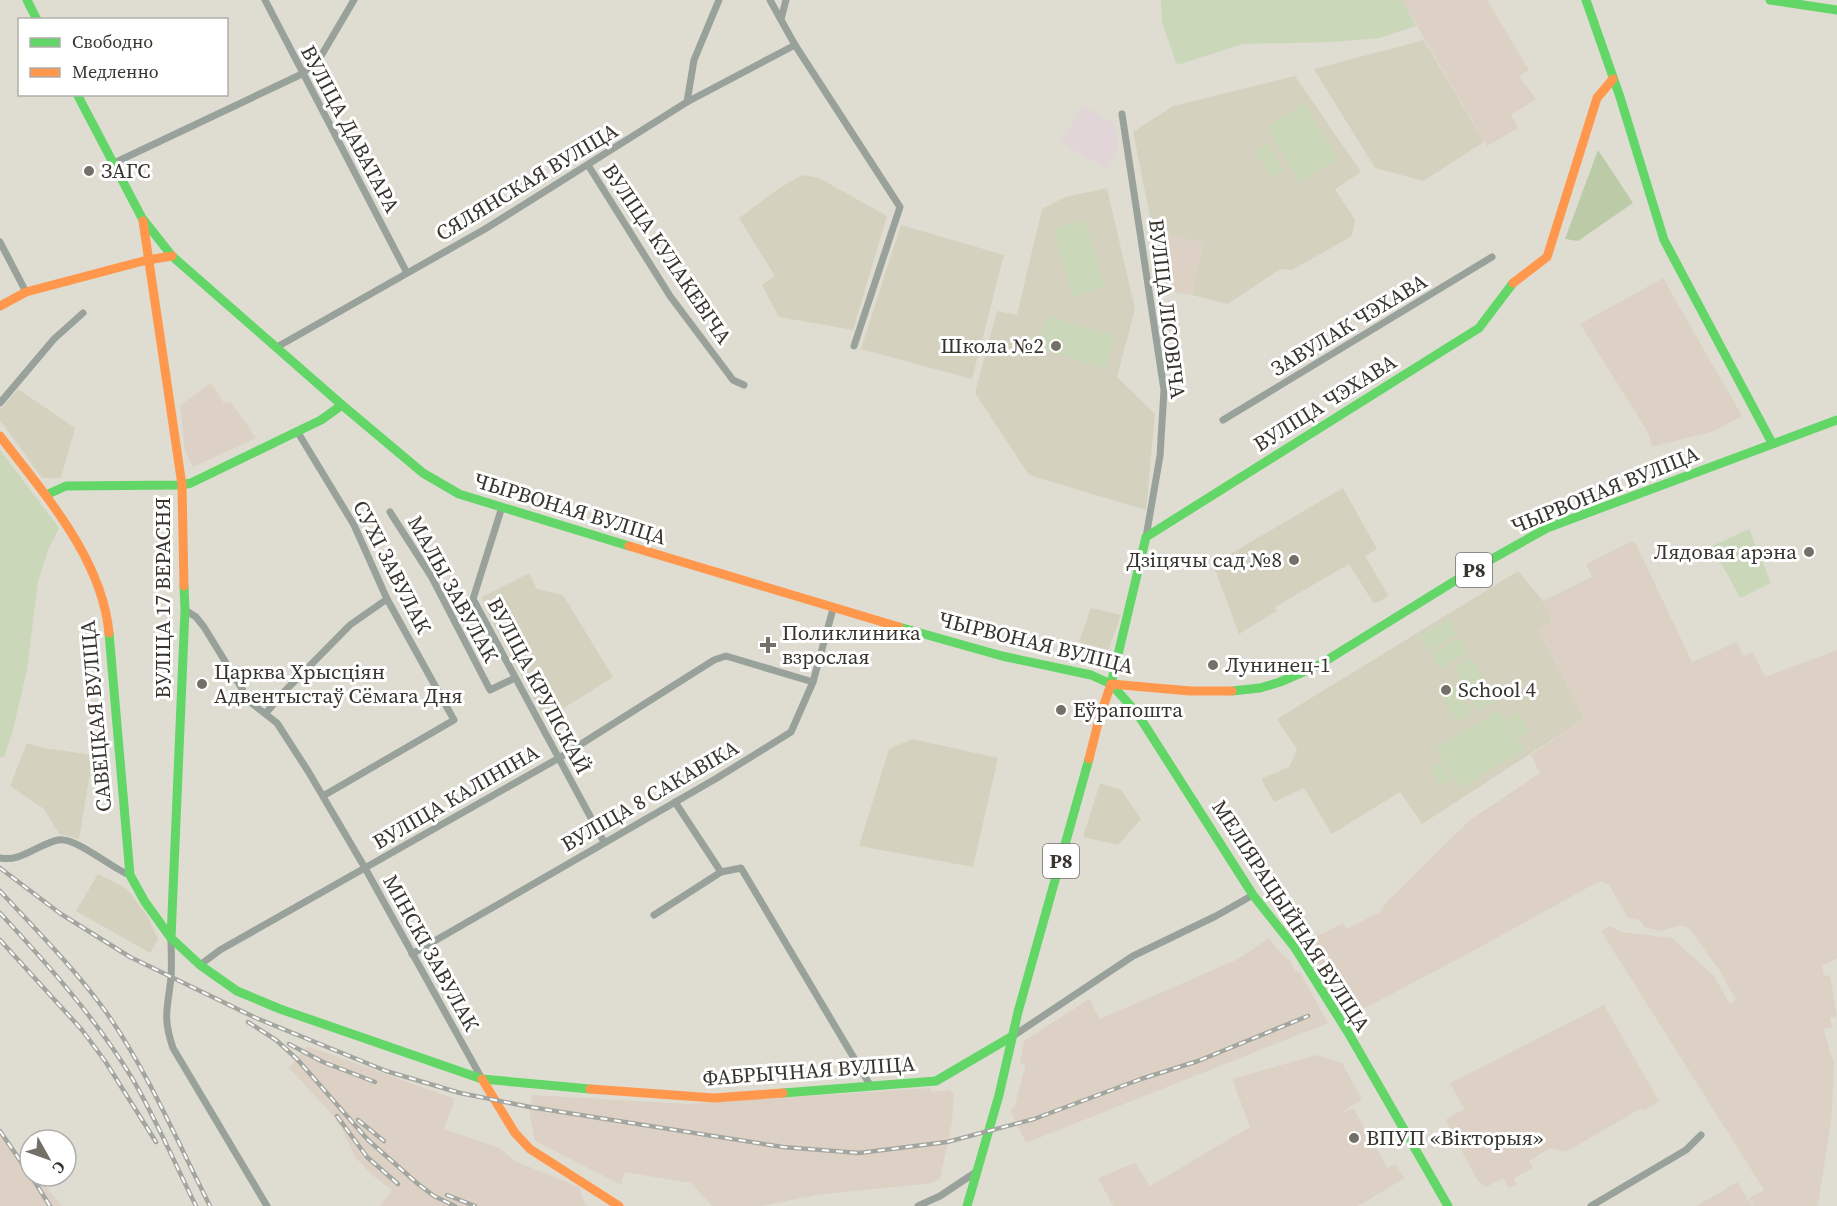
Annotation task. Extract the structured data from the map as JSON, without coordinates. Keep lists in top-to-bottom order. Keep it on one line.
{"streets":{"street":["ВУЛІЦА ДАВАТАРА","СЯЛЯНСКАЯ ВУЛІЦА","ВУЛІЦА КУЛАКЕВІЧА","ВУЛІЦА ЛІСОВІЧА","ЗАВУЛАК ЧЭХАВА","ВУЛІЦА ЧЭХАВА","ЧЫРВОНАЯ ВУЛІЦА","СУХІ ЗАВУЛАК","Р8","МАЛЫ ЗАВУЛАК","ВУЛІЦА 17 ВЕРАСНЯ","ВУЛІЦА КРУПСКАЙ","САВЕЦКАЯ ВУЛІЦА","ВУЛІЦА 8 САКАВІКА","ВУЛІЦА КАЛІНІНА","МЕЛІЯРАЦЫЙНАЯ ВУЛІЦА","МІНСКІ ЗАВУЛАК","ФАБРЫЧНАЯ ВУЛІЦА"]},"crossings":[["ВУЛІЦА ДАВАТАРА","СЯЛЯНСКАЯ ВУЛІЦА"],["СЯЛЯНСКАЯ ВУЛІЦА","ВУЛІЦА КУЛАКЕВІЧА"],["СЯЛЯНСКАЯ ВУЛІЦА","ЧЫРВОНАЯ ВУЛІЦА"],["ВУЛІЦА ЛІСОВІЧА","ВУЛІЦА ЧЭХАВА"],["ВУЛІЦА ЛІСОВІЧА","ЧЫРВОНАЯ ВУЛІЦА"],["ВУЛІЦА ЛІСОВІЧА","Р8"],["ВУЛІЦА ЛІСОВІЧА","МЕЛІЯРАЦЫЙНАЯ ВУЛІЦА"],["ЧЫРВОНАЯ ВУЛІЦА","Р8"],["ЧЫРВОНАЯ ВУЛІЦА","ВУЛІЦА 17 ВЕРАСНЯ"],["ЧЫРВОНАЯ ВУЛІЦА","ВУЛІЦА КРУПСКАЙ"],["ЧЫРВОНАЯ ВУЛІЦА","ВУЛІЦА 8 САКАВІКА"],["ЧЫРВОНАЯ ВУЛІЦА","МЕЛІЯРАЦЫЙНАЯ ВУЛІЦА"],["СУХІ ЗАВУЛАК","МІНСКІ ЗАВУЛАК"],["Р8","МЕЛІЯРАЦЫЙНАЯ ВУЛІЦА"],["Р8","ФАБРЫЧНАЯ ВУЛІЦА"],["МАЛЫ ЗАВУЛАК","ВУЛІЦА КРУПСКАЙ"],["ВУЛІЦА 17 ВЕРАСНЯ","САВЕЦКАЯ ВУЛІЦА"],["ВУЛІЦА 17 ВЕРАСНЯ","МІНСКІ ЗАВУЛАК"],["ВУЛІЦА 17 ВЕРАСНЯ","ФАБРЫЧНАЯ ВУЛІЦА"],["ВУЛІЦА КРУПСКАЙ","ВУЛІЦА 8 САКАВІКА"],["ВУЛІЦА КРУПСКАЙ","ВУЛІЦА КАЛІНІНА"],["САВЕЦКАЯ ВУЛІЦА","ФАБРЫЧНАЯ ВУЛІЦА"],["ВУЛІЦА 8 САКАВІКА","ВУЛІЦА КАЛІНІНА"],["ВУЛІЦА 8 САКАВІКА","МІНСКІ ЗАВУЛАК"],["ВУЛІЦА КАЛІНІНА","МІНСКІ ЗАВУЛАК"],["ВУЛІЦА КАЛІНІНА","ФАБРЫЧНАЯ ВУЛІЦА"],["МЕЛІЯРАЦЫЙНАЯ ВУЛІЦА","ФАБРЫЧНАЯ ВУЛІЦА"],["МІНСКІ ЗАВУЛАК","ФАБРЫЧНАЯ ВУЛІЦА"]],"places":{"other":["ЗАГС","Школа №2","Лядовая арэна","Дзіцячы сад №8","Лунинец-1","Царква Хрысціян Адвентыстаў Сёмага Дня","School 4","Еўрапошта","ВПУП «Вікторыя»"],"health":["Поликлиника взрослая"]},"legend":["Свободно","Медленно"],"north":"bottom right"}
